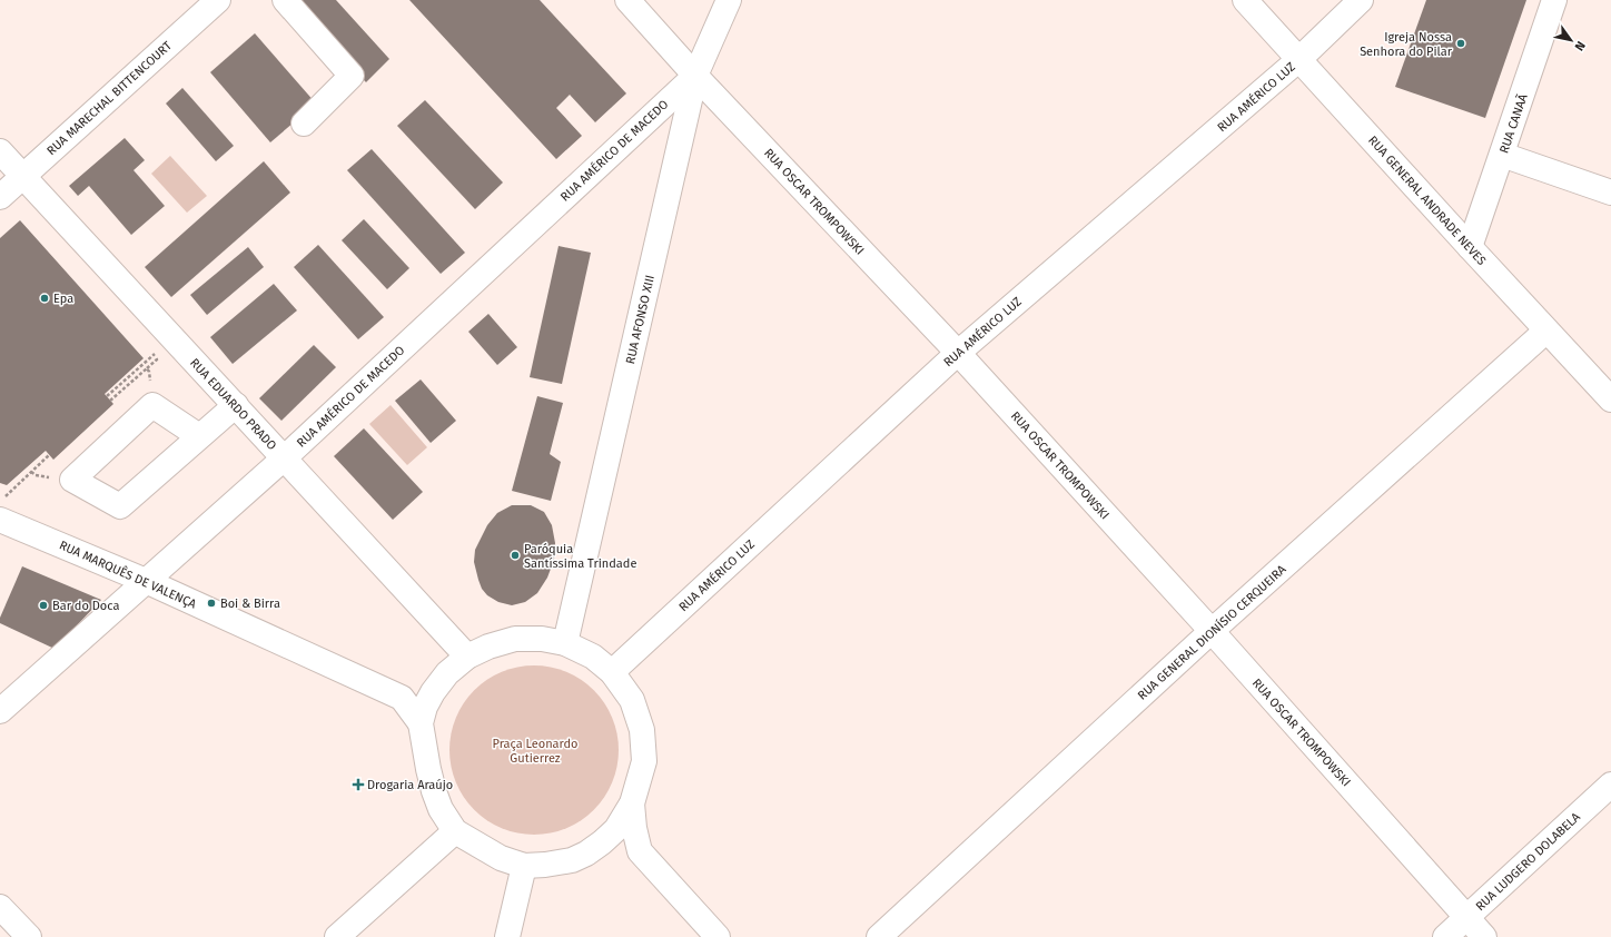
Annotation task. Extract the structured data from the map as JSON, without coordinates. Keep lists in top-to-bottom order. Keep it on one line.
{"streets":{"street":["RUA AMÉRICO LUZ","RUA MARECHAL BITTENCOURT","RUA CANAÃ","RUA AMÉRICO DE MACEDO","RUA GENERAL ANDRADE NEVES","RUA OSCAR TROMPOWSKI","RUA AFONSO XIII","RUA EDUARDO PRADO","RUA MARQUÊS DE VALENÇA","RUA GENERAL DIONÍSIO CERQUEIRA","RUA LUDGERO DOLABELA"]},"crossings":[["RUA AMÉRICO LUZ","RUA GENERAL ANDRADE NEVES"],["RUA AMÉRICO LUZ","RUA OSCAR TROMPOWSKI"],["RUA MARECHAL BITTENCOURT","RUA EDUARDO PRADO"],["RUA CANAÃ","RUA GENERAL ANDRADE NEVES"],["RUA AMÉRICO DE MACEDO","RUA OSCAR TROMPOWSKI"],["RUA AMÉRICO DE MACEDO","RUA AFONSO XIII"],["RUA AMÉRICO DE MACEDO","RUA EDUARDO PRADO"],["RUA AMÉRICO DE MACEDO","RUA MARQUÊS DE VALENÇA"],["RUA GENERAL ANDRADE NEVES","RUA GENERAL DIONÍSIO CERQUEIRA"],["RUA OSCAR TROMPOWSKI","RUA AFONSO XIII"],["RUA OSCAR TROMPOWSKI","RUA GENERAL DIONÍSIO CERQUEIRA"],["RUA OSCAR TROMPOWSKI","RUA LUDGERO DOLABELA"]],"parks":["Praça Leonardo Gutierrez"],"places":{"other":["Igreja Nossa Senhora do Pilar","Epa","Paróquia Santíssima Trindade","Boi & Birra","Bar do Doca"],"health":["Drogaria Araújo"]},"north":"bottom right"}
